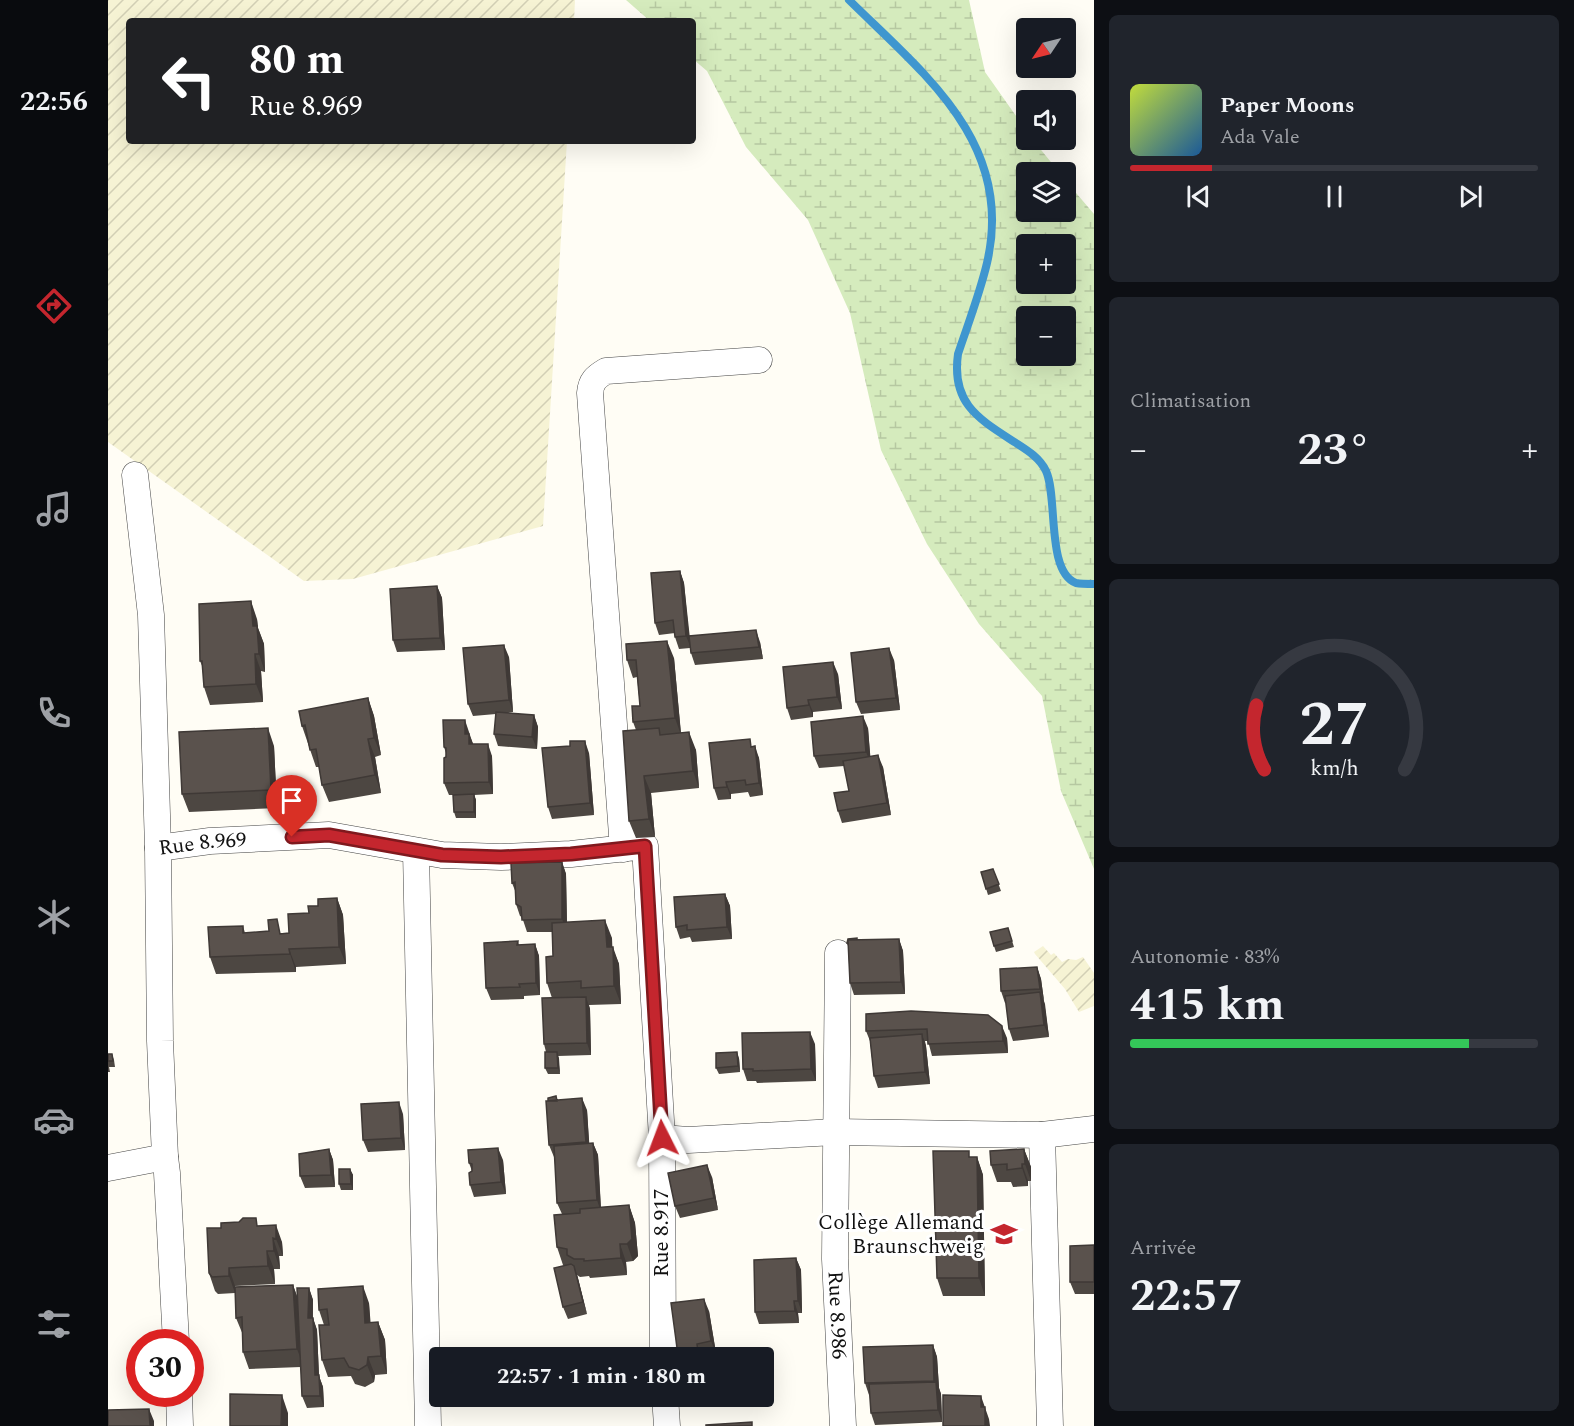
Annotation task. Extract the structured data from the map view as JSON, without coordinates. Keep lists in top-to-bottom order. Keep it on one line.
{"streets":{"street":["Rue 8.969","Rue 8.917","Rue 8.986"]},"crossings":[["Rue 8.969","Rue 8.917"]],"places":{"school or university":["Collège Allemand Braunschweig"]},"north":"bottom left","page":{"tabs":"22:56","map_buttons":["+","−"],"turn":["80 m","Rue 8.969"],"song":["Paper Moons","Ada Vale"],"tile":["Climatisation",["Autonomie · 83%","415 km"],["Arrivée","22:57"]],"heat":["−","23°","+"],"limit":"30","trip":"22:57 · 1 min · 180 m","gauge":["27","km/h"]}}
